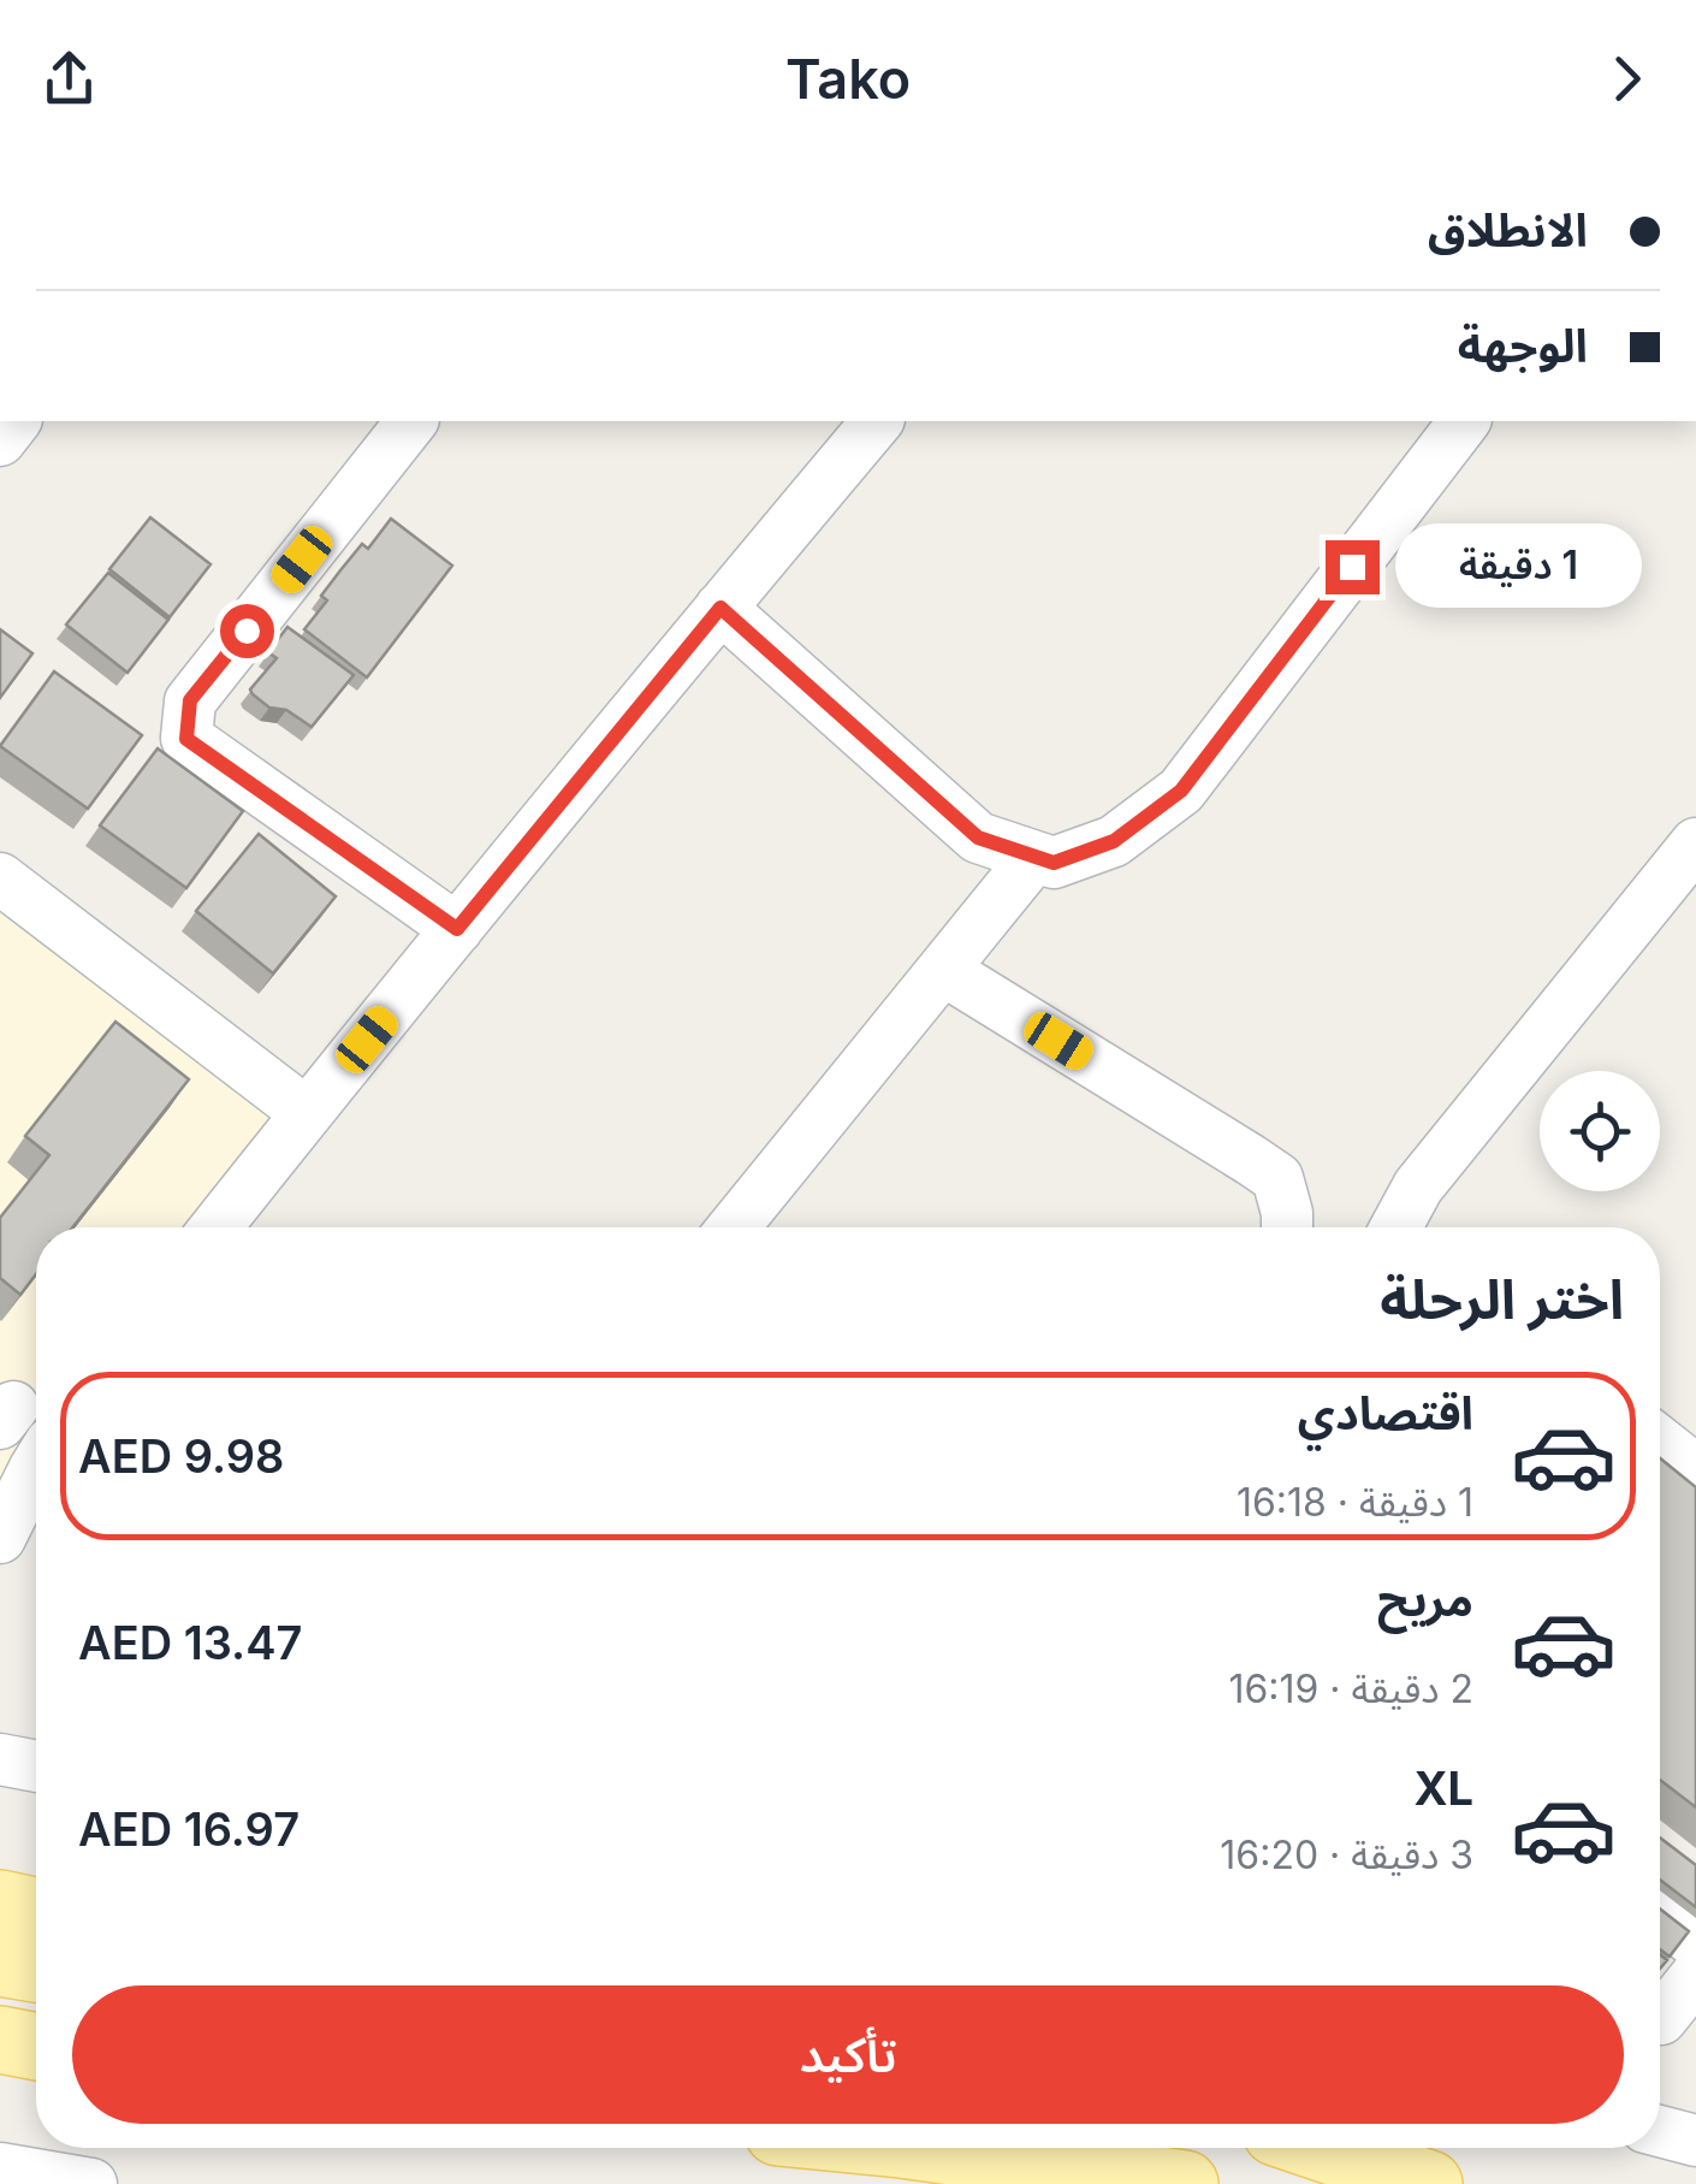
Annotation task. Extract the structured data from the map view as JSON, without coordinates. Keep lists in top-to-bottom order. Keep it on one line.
{"page":{"header":"Tako","banner":["الانطلاق","الوجهة"],"bubble":"1 دقيقة","heading":"اختر الرحلة","list":[{"name":"اقتصادي","note":"1 دقيقة · 16:18","value":"AED 9.98"},{"name":"مريح","note":"2 دقيقة · 16:19","value":"AED 13.47"},{"name":"XL","note":"3 دقيقة · 16:20","value":"AED 16.97"}],"buttons":"تأكيد"}}
